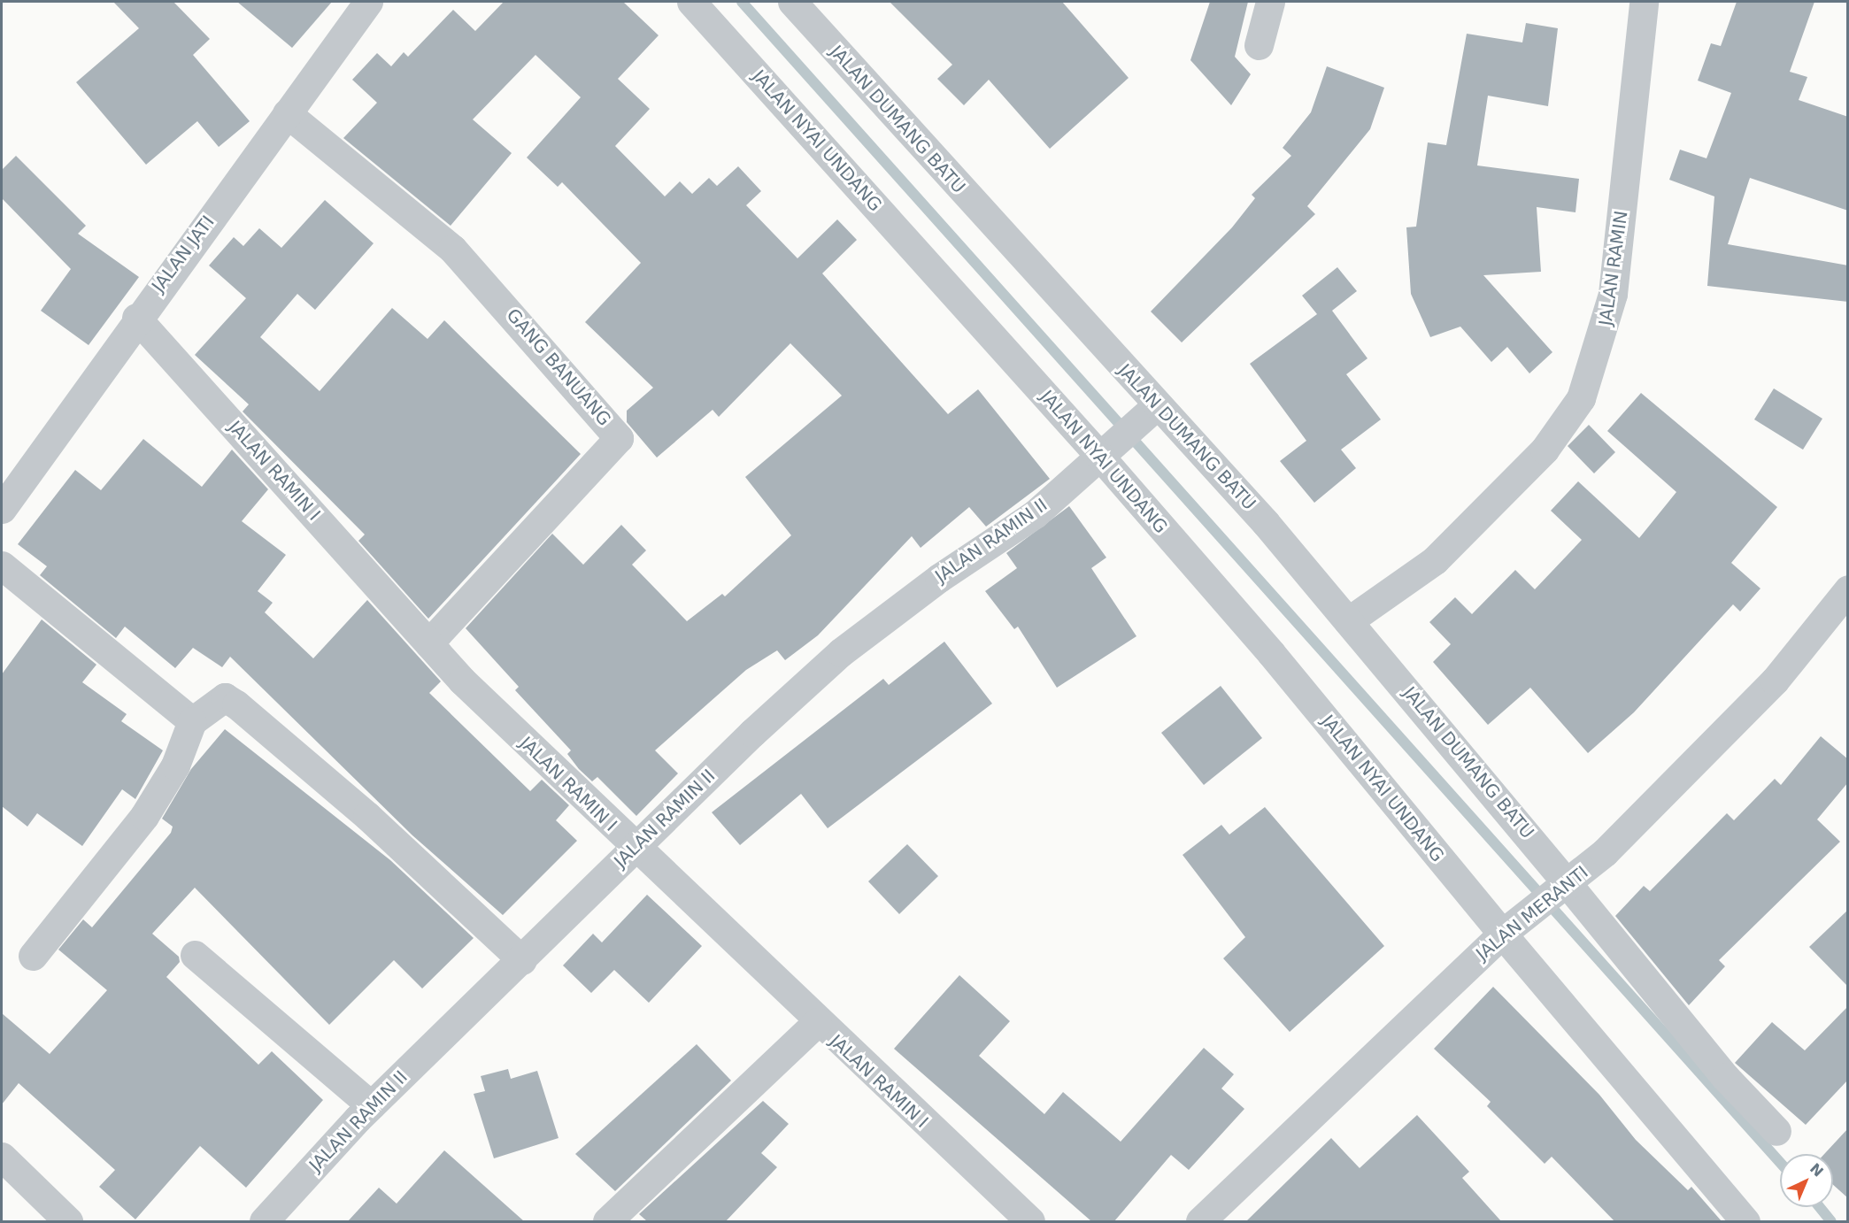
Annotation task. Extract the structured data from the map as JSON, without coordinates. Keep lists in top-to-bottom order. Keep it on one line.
{"streets":{"street":["JALAN DUMANG BATU","JALAN NYAI UNDANG","JALAN JATI","JALAN RAMIN","GANG BANUANG","JALAN RAMIN I","JALAN RAMIN II","JALAN MERANTI"]},"crossings":[["JALAN DUMANG BATU","JALAN RAMIN"],["JALAN DUMANG BATU","JALAN RAMIN II"],["JALAN DUMANG BATU","JALAN MERANTI"],["JALAN NYAI UNDANG","JALAN RAMIN II"],["JALAN NYAI UNDANG","JALAN MERANTI"],["JALAN JATI","GANG BANUANG"],["JALAN JATI","JALAN RAMIN I"],["GANG BANUANG","JALAN RAMIN I"],["JALAN RAMIN I","JALAN RAMIN II"]],"north":"top right"}
